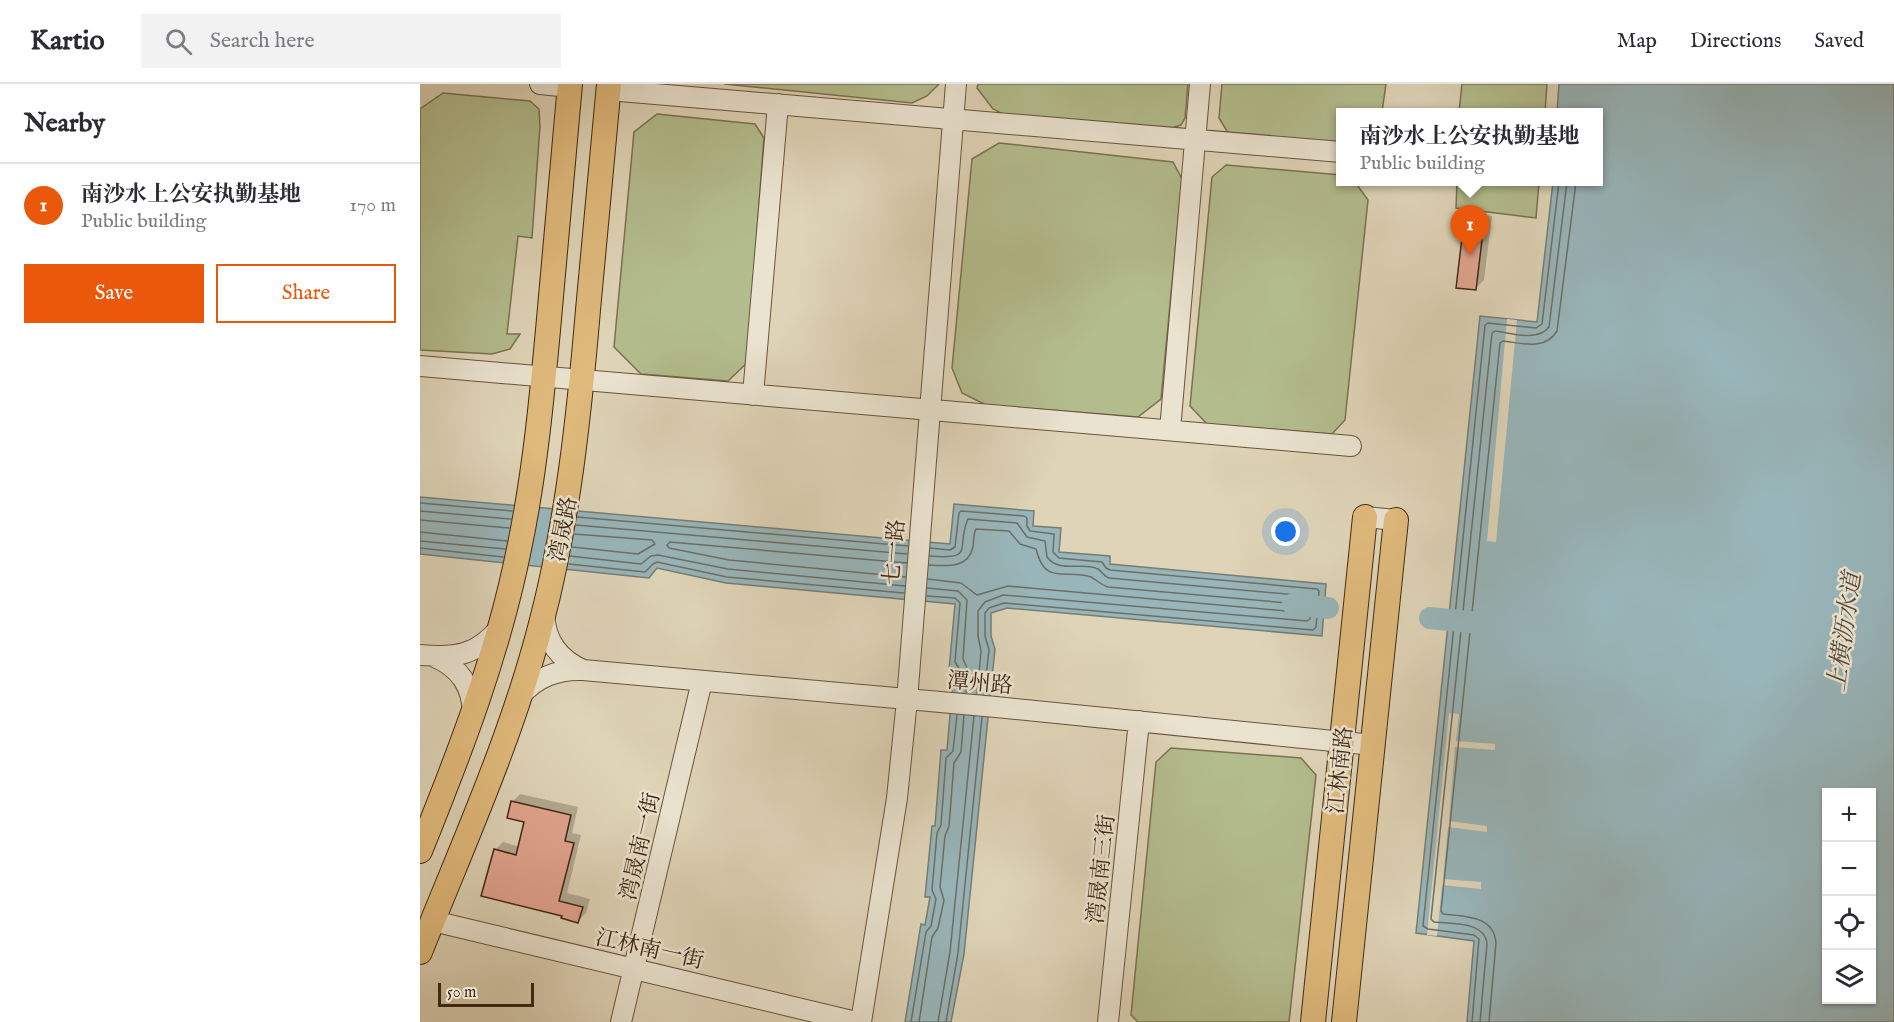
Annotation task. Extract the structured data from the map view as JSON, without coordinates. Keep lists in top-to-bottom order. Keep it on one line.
{"streets":{"main road":["湾晟路","江林南路"],"street":["七一路","潭州路","湾晟南一街","湾晟南三街","江林南一街"]},"crossings":[["湾晟路","潭州路"],["湾晟路","江林南一街"],["七一路","潭州路"],["潭州路","江林南路"],["潭州路","湾晟南一街"],["潭州路","湾晟南三街"],["湾晟南一街","江林南一街"]],"water":["上横沥水道"],"scale_bar":"50 m","page":{"header":"Kartio","search":"Search here","nav":["Map","Directions","Saved"],"heading":"Nearby","popup":["南沙水上公安执勤基地","Public building"],"list":[{"mark":"1","name":"南沙水上公安执勤基地","note":"Public building","value":"170 m"}],"pins":"1","buttons":["Save","Share"],"map_buttons":["+","−"],"scale":"50 m"}}
